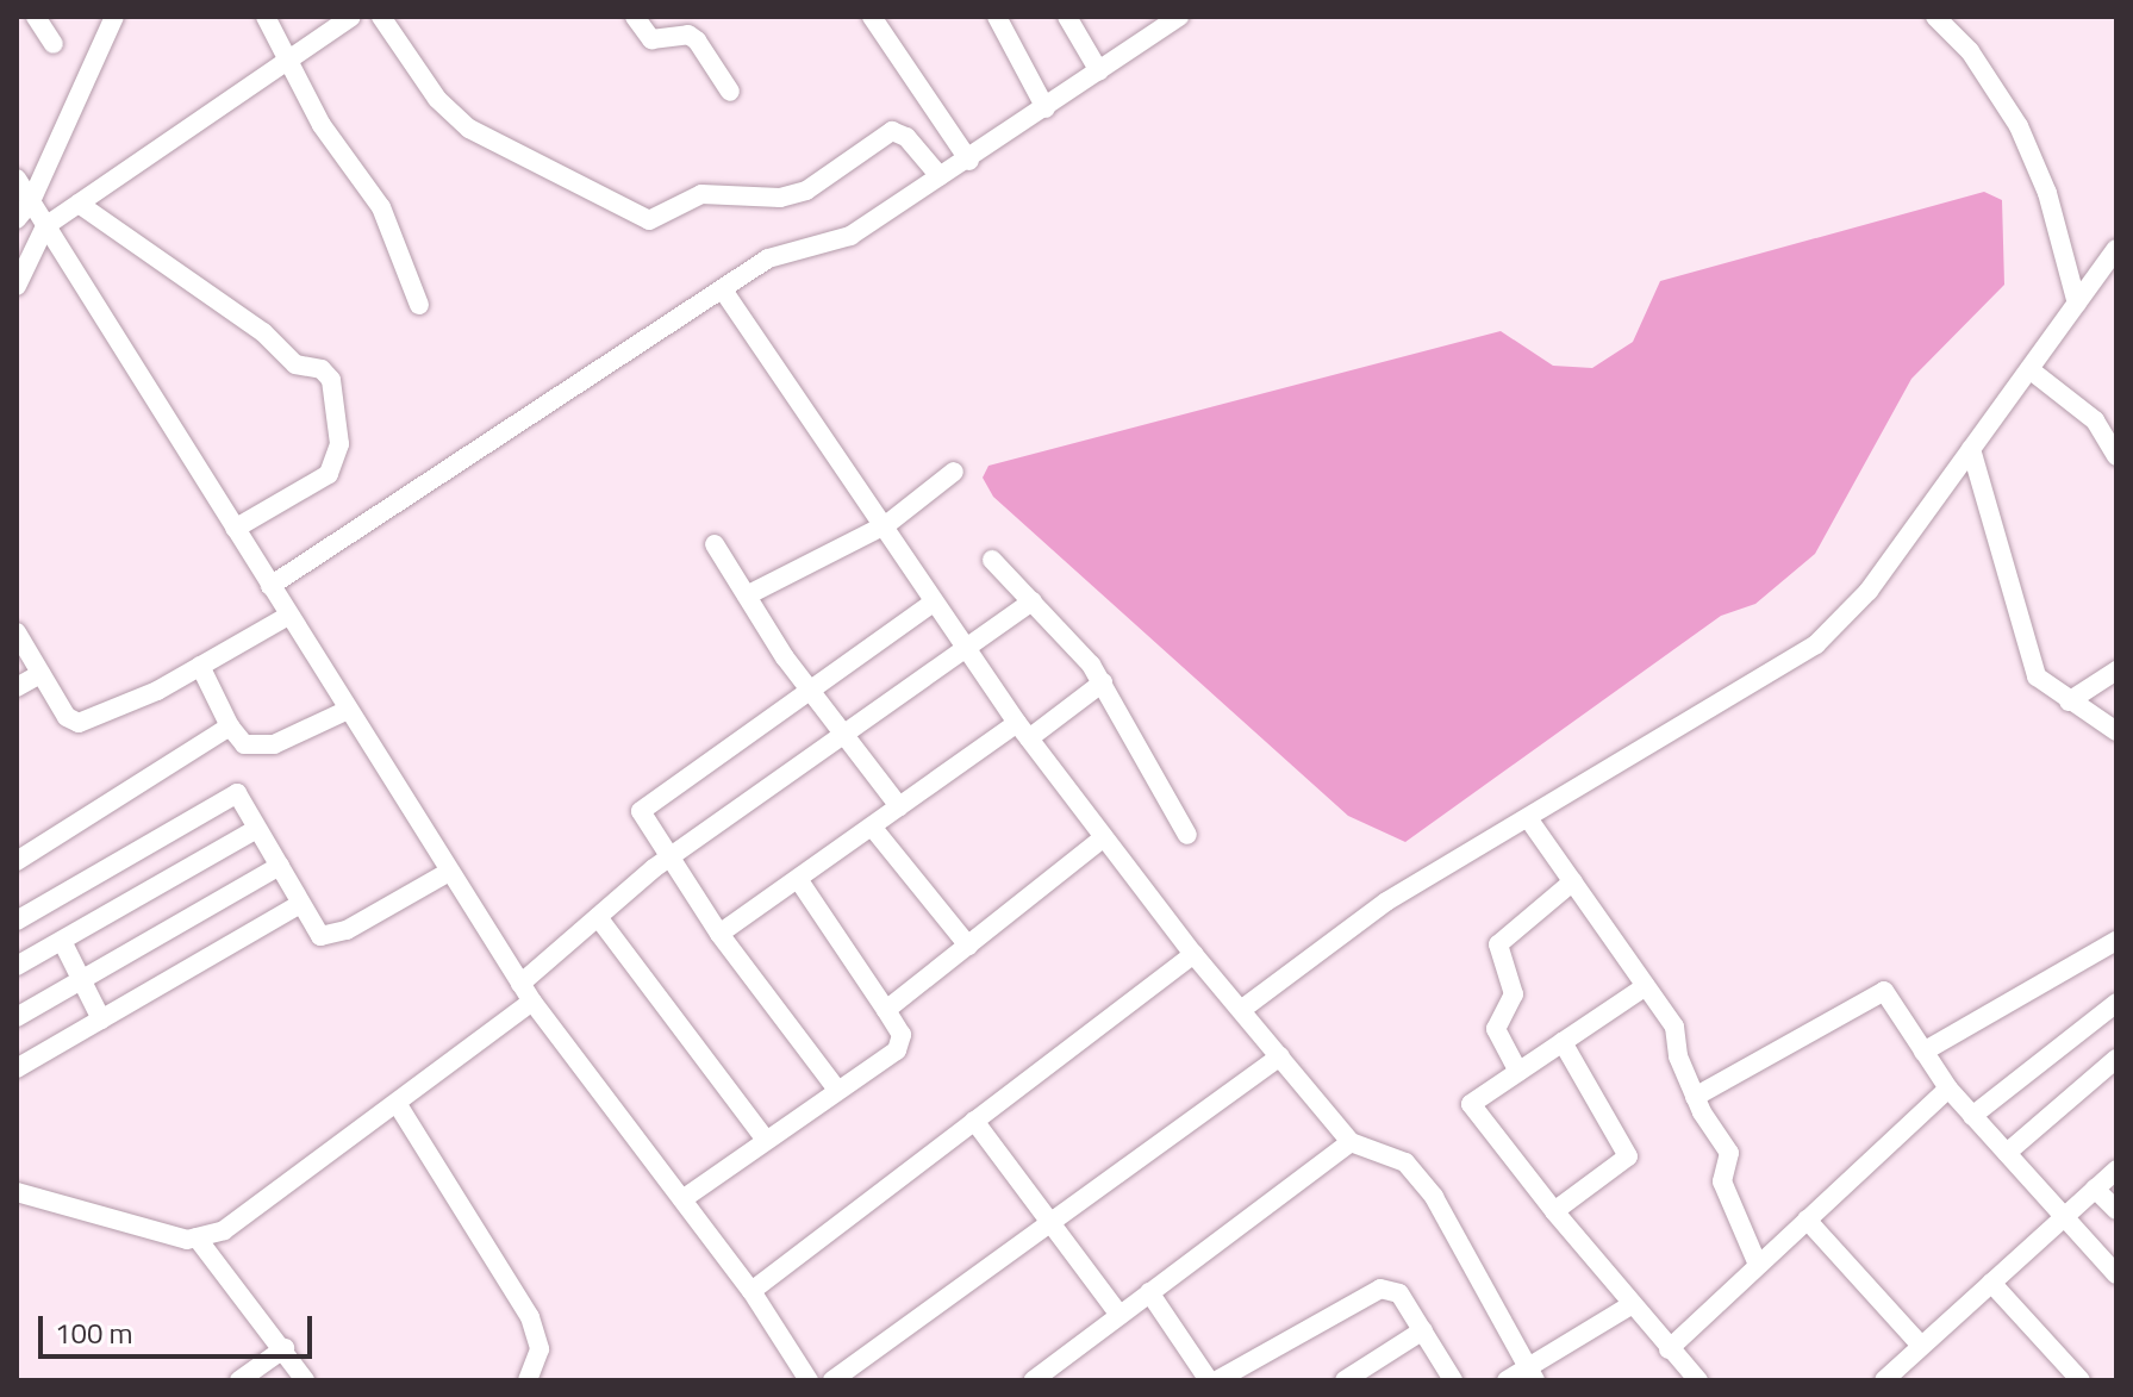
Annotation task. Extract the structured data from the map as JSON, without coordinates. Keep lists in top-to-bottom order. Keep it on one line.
{"scale_bar":"100 m"}
